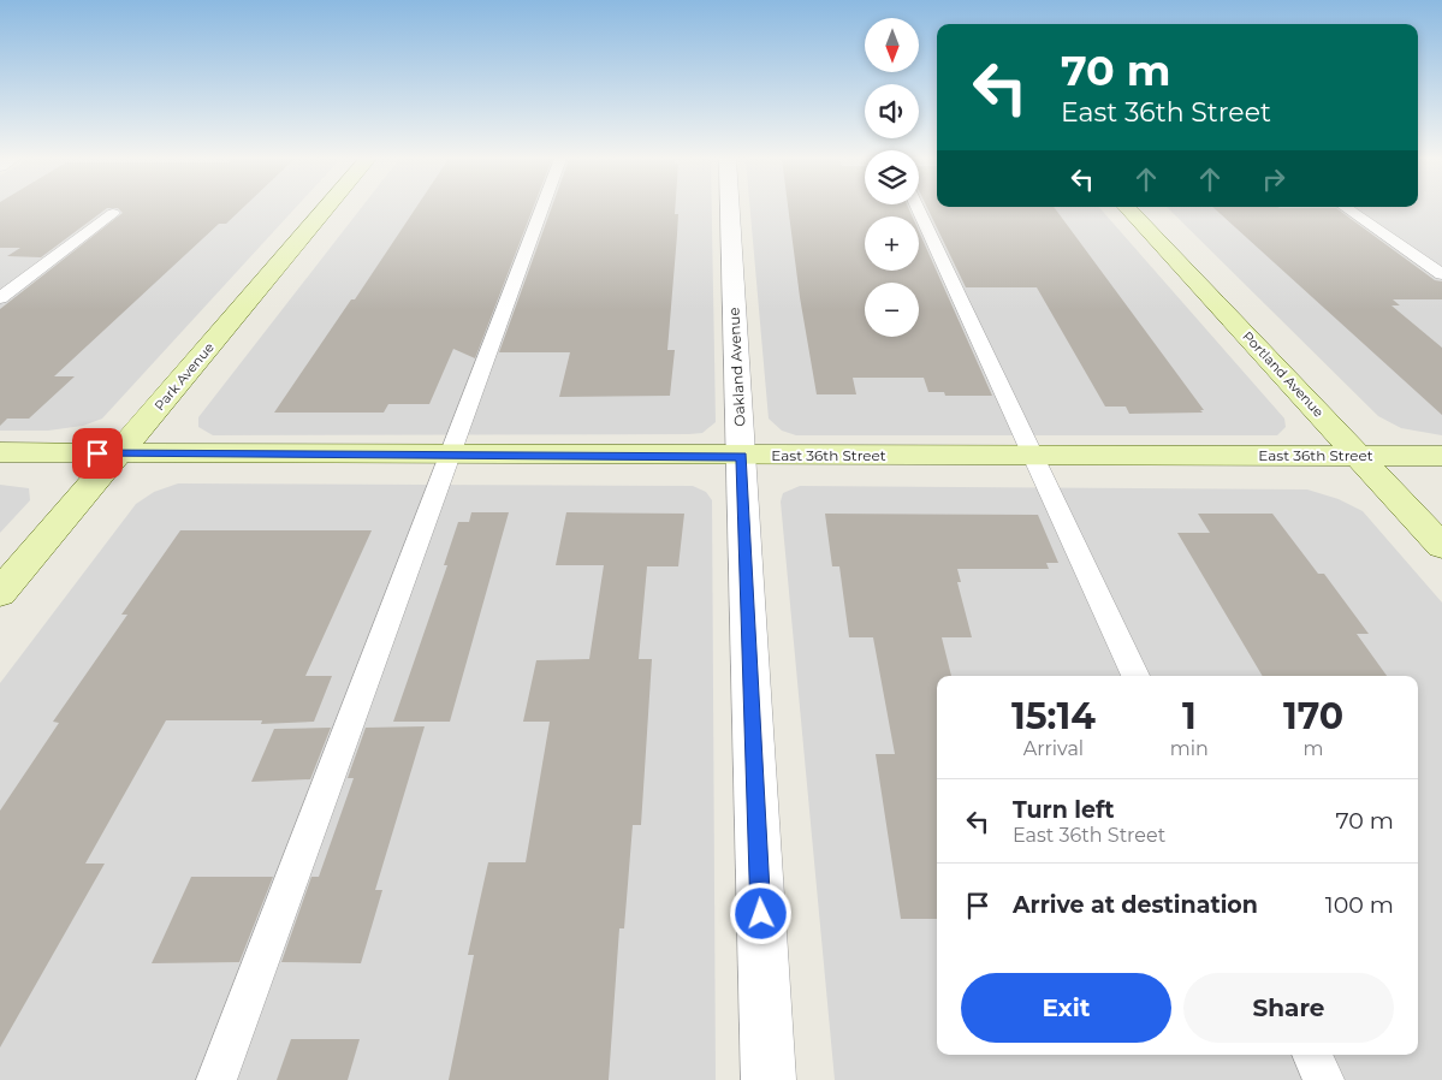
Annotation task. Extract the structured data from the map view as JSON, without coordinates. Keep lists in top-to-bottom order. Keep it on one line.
{"streets":{"street":["Oakland Avenue","Portland Avenue","Park Avenue","East 36th Street"]},"crossings":[["Oakland Avenue","East 36th Street"],["Portland Avenue","East 36th Street"],["Park Avenue","East 36th Street"]],"north":"bottom","page":{"map_buttons":["+","−"],"turn":["70 m","East 36th Street"],"eta":["15:14","Arrival","1","min","170","m"],"list":[{"name":"Turn left","note":"East 36th Street","value":"70 m"},{"name":"Arrive at destination","value":"100 m"}],"buttons":["Exit","Share"]}}
